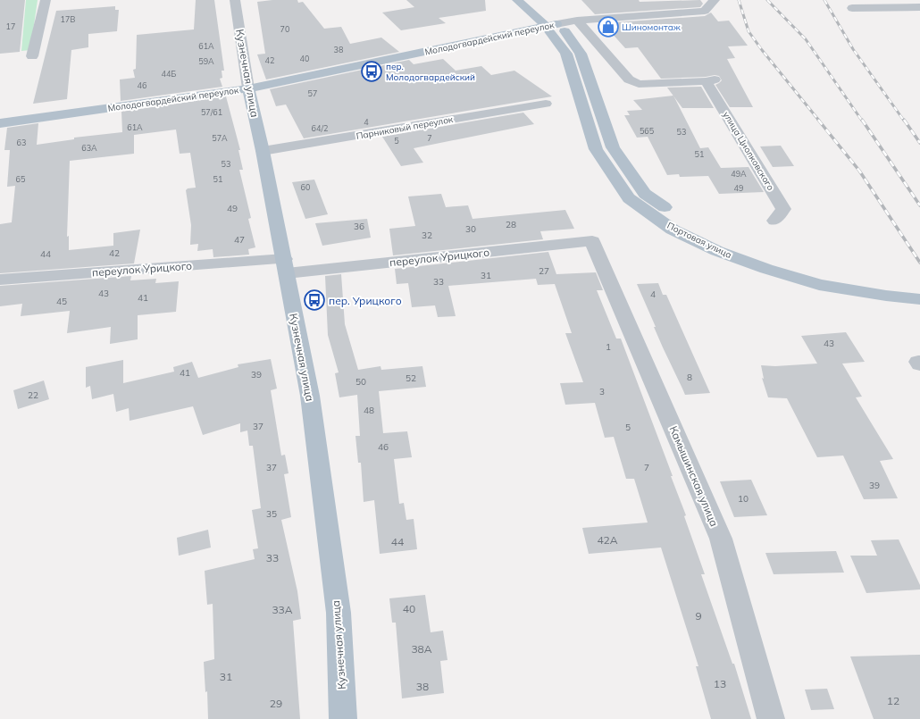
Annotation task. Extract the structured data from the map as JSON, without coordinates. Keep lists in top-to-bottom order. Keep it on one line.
{"streets":{"main road":["Молодогвардейский переулок","Кузнечная улица","Портовая улица"],"street":["Парниковый переулок","улица Циолковского","переулок Урицкого","Камышинская улица"]},"crossings":[["Молодогвардейский переулок","Кузнечная улица"],["Молодогвардейский переулок","улица Циолковского"],["Молодогвардейский переулок","Портовая улица"],["Кузнечная улица","Парниковый переулок"],["Кузнечная улица","переулок Урицкого"],["переулок Урицкого","Камышинская улица"]],"places":{"shop":["Шиномонтаж"],"bus stop":["пер. Молодогвардейский","пер. Урицкого"]},"house_numbers":["17В","17","70","61А","38","40","42","59А","44Б","46","57","57/61","4","61А","64/2","565","53","57А","7","5","63","63А","51","53","49А","65","51","60","49","49","28","36","30","32","47","42","44","27","31","33","43","4","41","45","43","1","41","39","8","52","50","3","22","48","37","5","46","37","7","39","10","35","42А","44","33","40","33А","9","38А","31","13","38","12","29"]}
